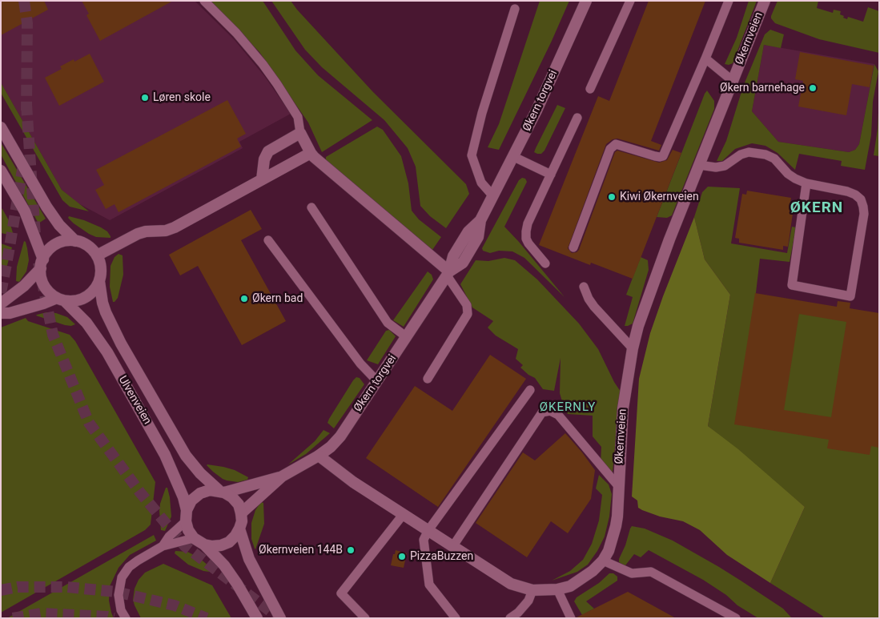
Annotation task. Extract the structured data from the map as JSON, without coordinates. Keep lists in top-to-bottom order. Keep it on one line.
{"streets":{"street":["Økernveien","Økern torgvei","Ulvenveien"]},"crossings":[["Økernveien","Økern torgvei"],["Økern torgvei","Ulvenveien"]],"districts":["ØKERN","ØKERNLY"],"places":["Økern barnehage","Løren skole","Kiwi Økernveien","Økern bad","Økernveien 144B","PizzaBuzzen"]}
